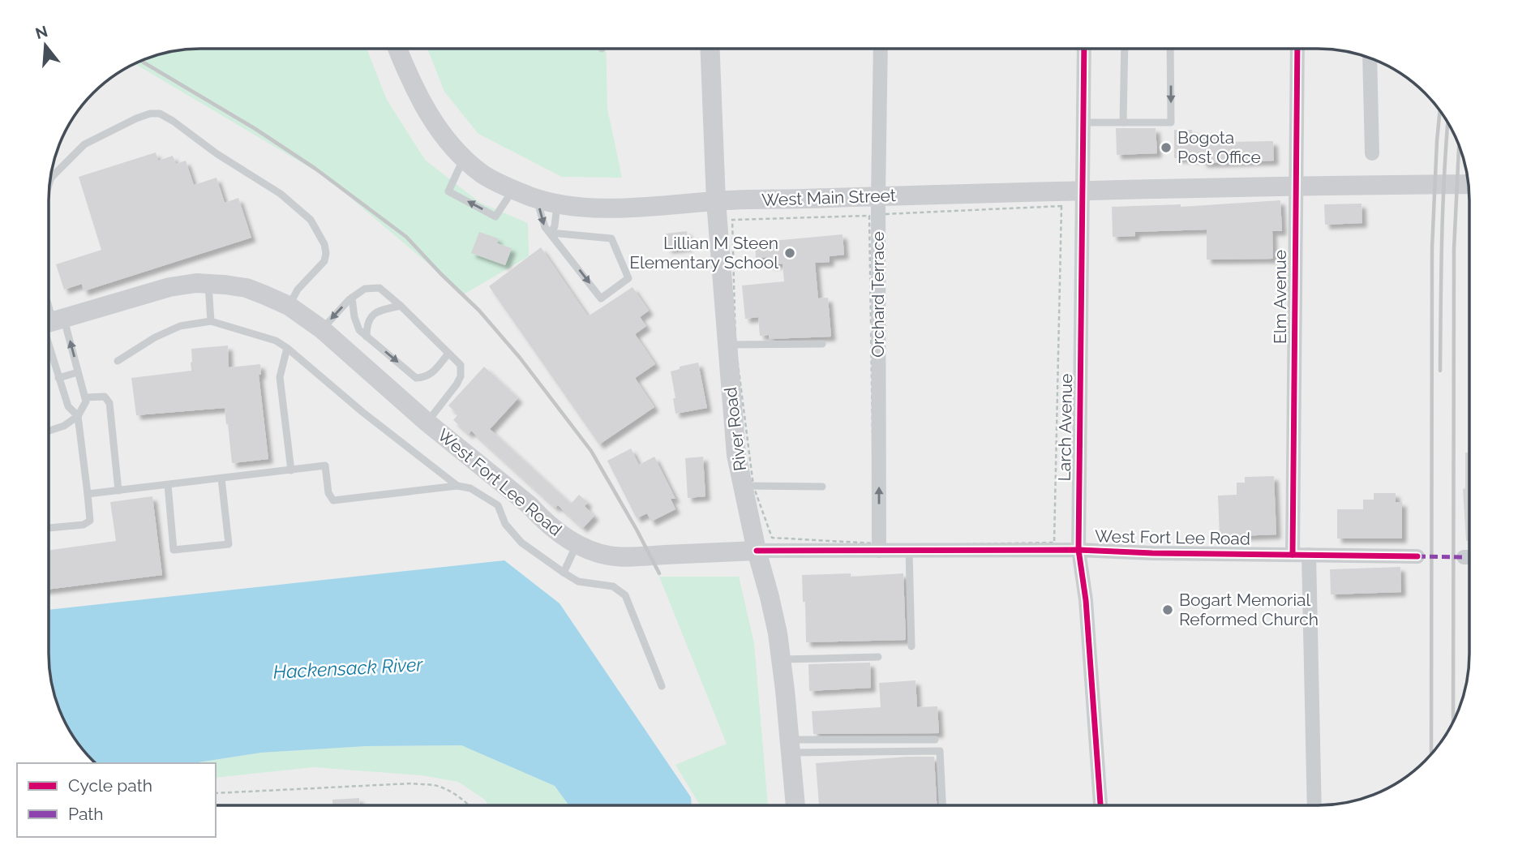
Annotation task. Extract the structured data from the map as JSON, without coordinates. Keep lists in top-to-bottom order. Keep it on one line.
{"streets":{"main road":["West Main Street","River Road","West Fort Lee Road"],"street":["Orchard Terrace","Elm Avenue","Larch Avenue"]},"crossings":[["West Main Street","Orchard Terrace"],["West Main Street","Elm Avenue"],["West Main Street","Larch Avenue"],["West Main Street","River Road"],["Orchard Terrace","West Fort Lee Road"],["Elm Avenue","West Fort Lee Road"],["Larch Avenue","West Fort Lee Road"],["River Road","West Fort Lee Road"]],"one_way":["Orchard Terrace"],"water":["Hackensack River"],"places":["Bogota Post Office","Lillian M Steen Elementary School","Bogart Memorial Reformed Church"],"legend":["Cycle path","Path"],"north":"top"}
